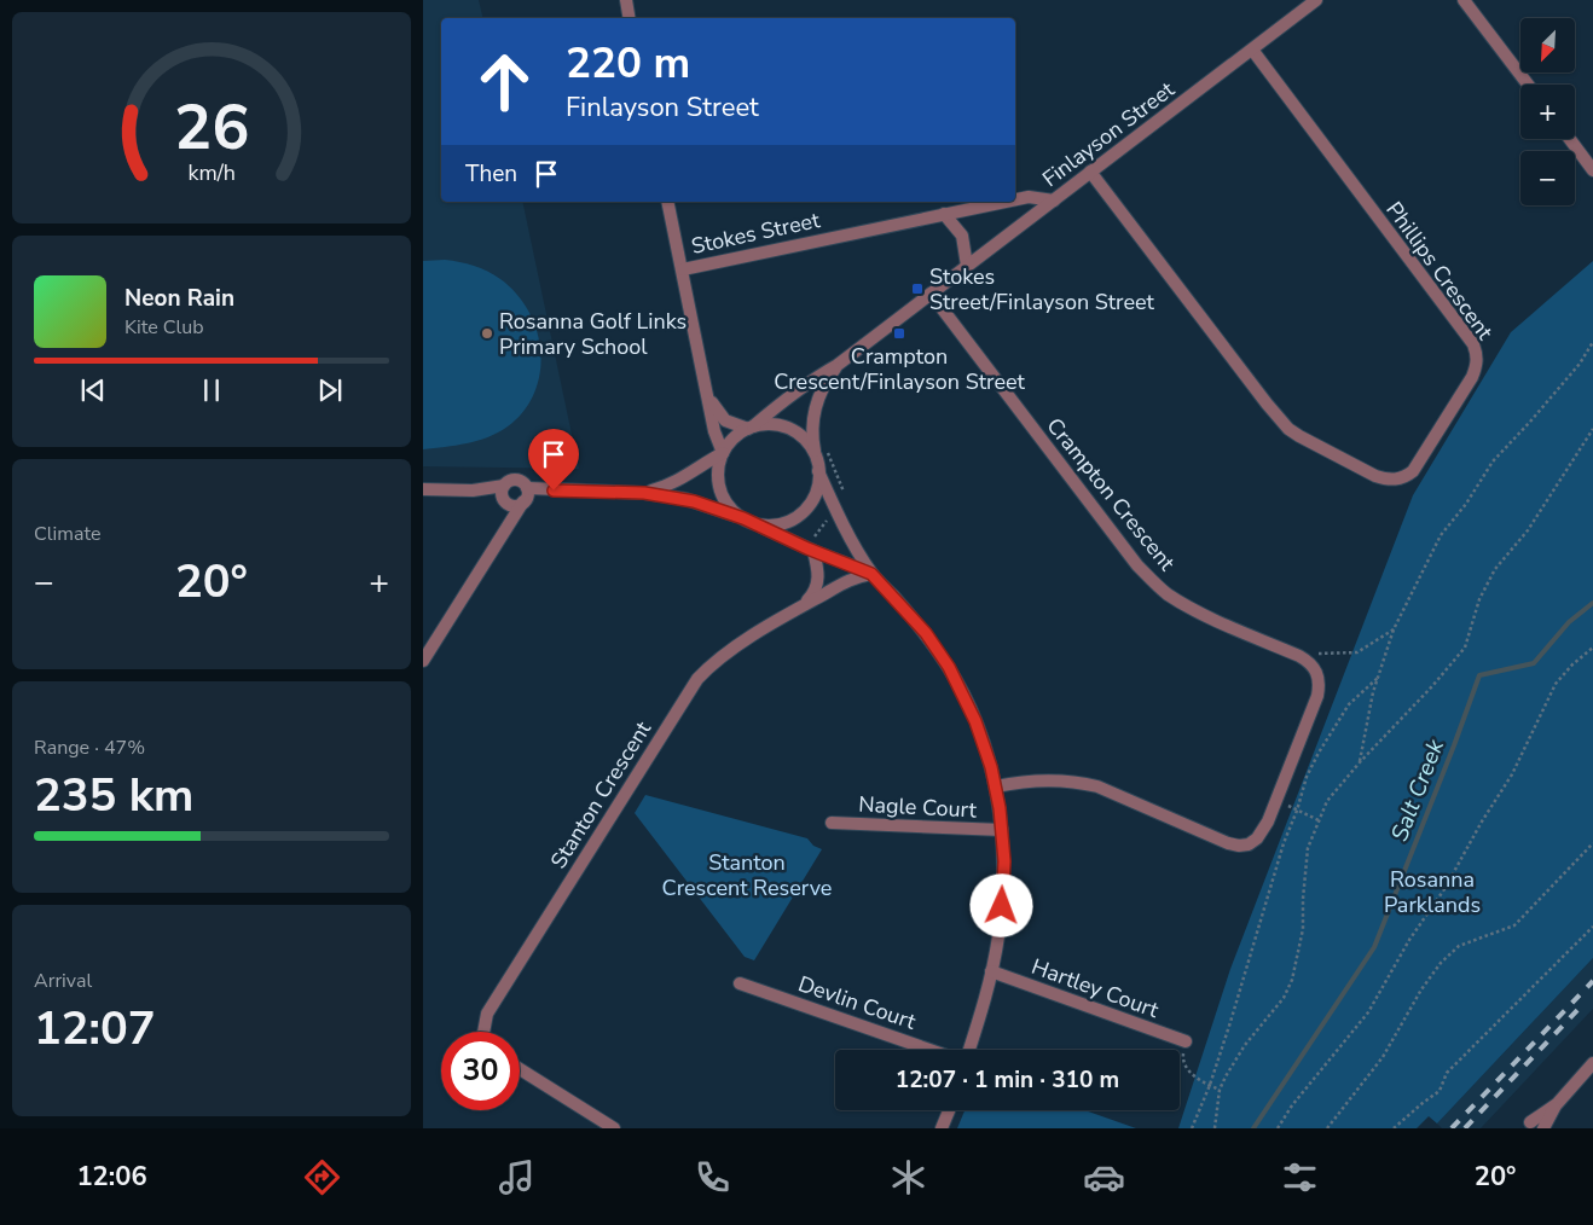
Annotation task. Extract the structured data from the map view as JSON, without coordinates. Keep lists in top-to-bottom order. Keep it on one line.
{"streets":{"street":["Finlayson Street","Stokes Street","Phillips Crescent","Crampton Crescent","Stanton Crescent","Nagle Court","Hartley Court","Devlin Court"]},"crossings":[["Finlayson Street","Stokes Street"],["Finlayson Street","Phillips Crescent"],["Finlayson Street","Crampton Crescent"]],"water":["Salt Creek"],"parks":["Stanton Crescent Reserve","Rosanna Parklands"],"places":{"transit":["Stokes Street/Finlayson Street","Crampton Crescent/Finlayson Street"],"other":["Rosanna Golf Links Primary School"]},"north":"bottom left","page":{"map_buttons":["+","−"],"turn":["220 m","Finlayson Street"],"then":"Then","song":["Neon Rain","Kite Club"],"tile":["Climate",["Range · 47%","235 km"],["Arrival","12:07"]],"heat":["−","20°","+"],"limit":"30","trip":"12:07 · 1 min · 310 m","tabs":["12:06","20°"],"gauge":["26","km/h"]}}
